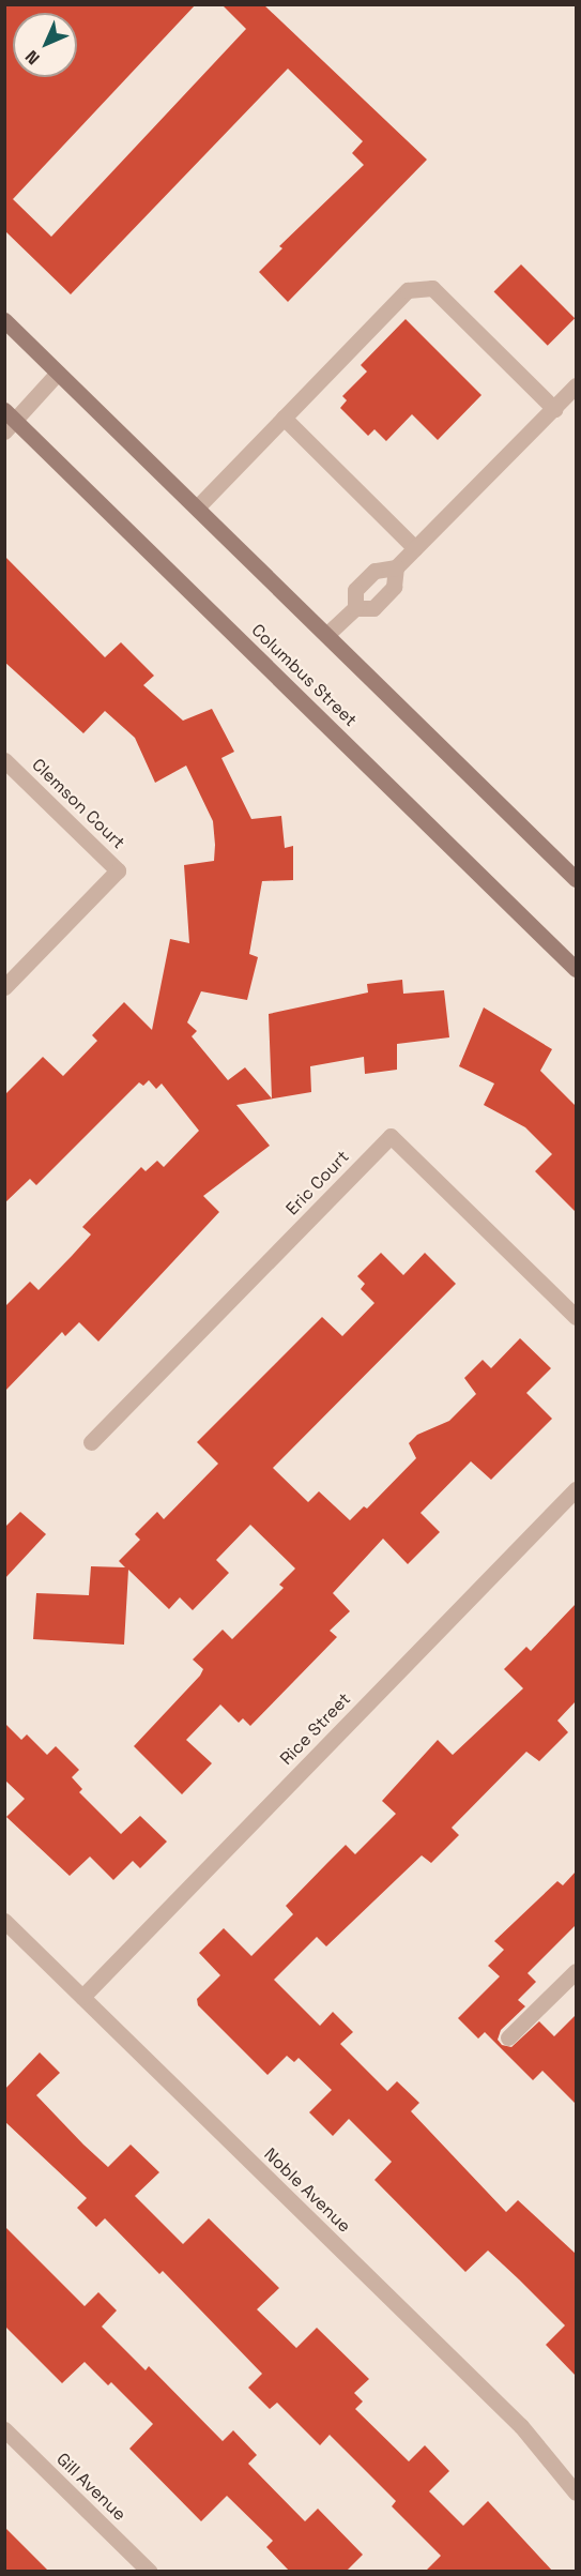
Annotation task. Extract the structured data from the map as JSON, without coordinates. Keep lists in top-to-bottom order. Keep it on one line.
{"streets":{"main road":["Columbus Street"],"street":["Clemson Court","Eric Court","Rice Street","Noble Avenue","Gill Avenue"]},"crossings":[["Rice Street","Noble Avenue"]],"north":"bottom left"}
